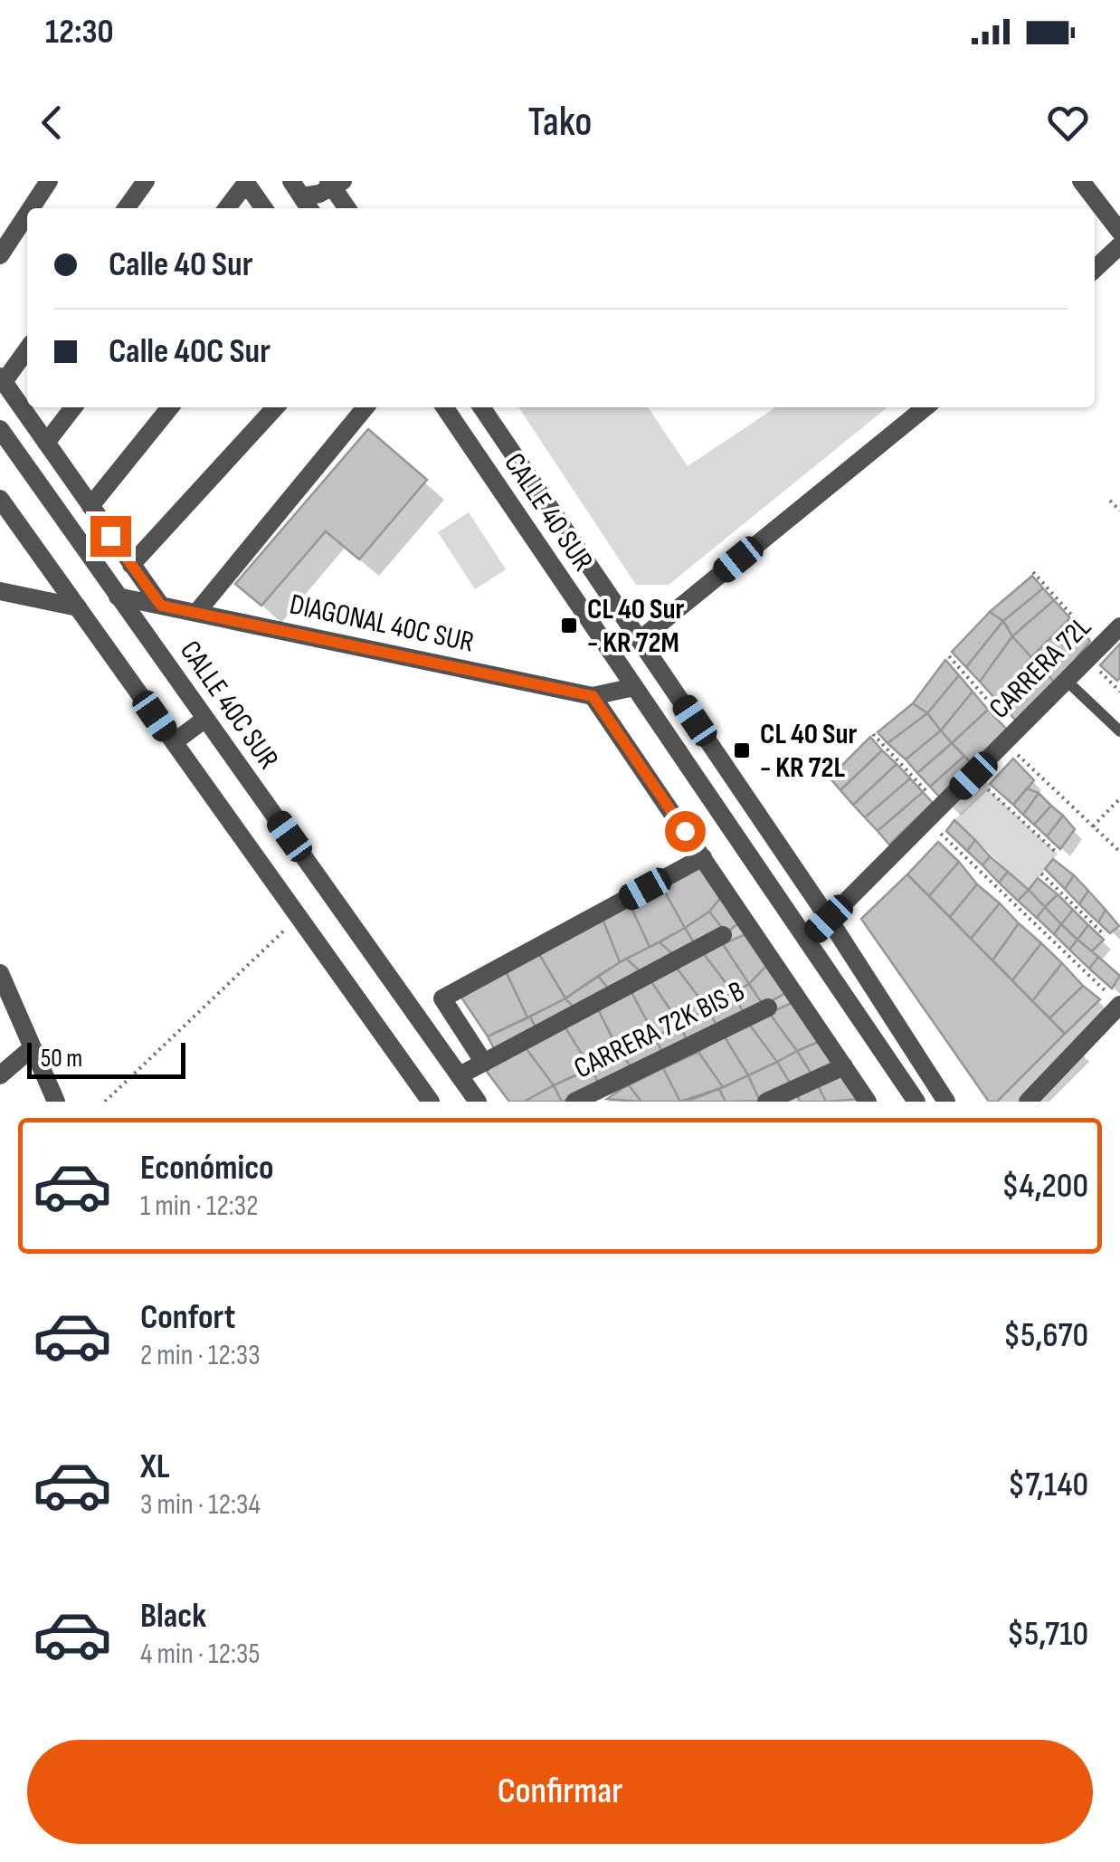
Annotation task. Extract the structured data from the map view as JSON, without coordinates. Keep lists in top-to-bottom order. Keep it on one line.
{"streets":{"street":["CALLE 40 SUR","DIAGONAL 40C SUR","CARRERA 72L","CALLE 40C SUR","CARRERA 72K BIS B"]},"crossings":[["CALLE 40 SUR","DIAGONAL 40C SUR"],["CALLE 40 SUR","CARRERA 72L"],["DIAGONAL 40C SUR","CALLE 40C SUR"]],"places":{"transit":["CL 40 Sur - KR 72M","CL 40 Sur - KR 72L"]},"scale_bar":"50 m","page":{"status":"12:30","header":"Tako","banner":["Calle 40 Sur","Calle 40C Sur"],"scale":"50 m","list":[{"name":"Económico","note":"1 min · 12:32","value":"$4,200"},{"name":"Confort","note":"2 min · 12:33","value":"$5,670"},{"name":"XL","note":"3 min · 12:34","value":"$7,140"},{"name":"Black","note":"4 min · 12:35","value":"$5,710"}],"buttons":"Confirmar"}}
